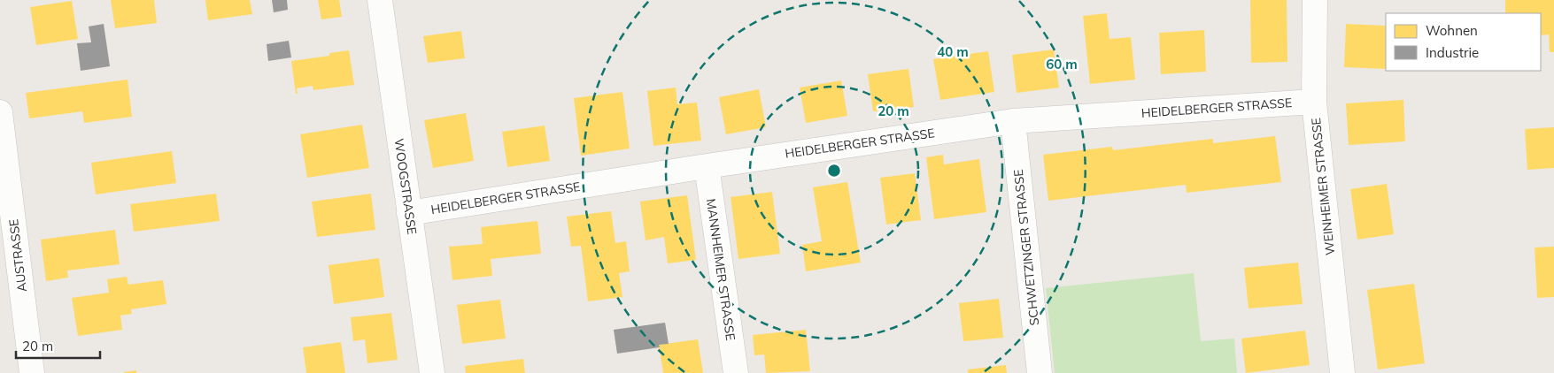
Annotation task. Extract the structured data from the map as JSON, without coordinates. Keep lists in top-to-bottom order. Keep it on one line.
{"streets":{"street":["HEIDELBERGER STRASSE","WOOGSTRASSE","WEINHEIMER STRASSE","SCHWETZINGER STRASSE","AUSTRASSE","MANNHEIMER STRASSE"]},"crossings":[["HEIDELBERGER STRASSE","WOOGSTRASSE"],["HEIDELBERGER STRASSE","WEINHEIMER STRASSE"],["HEIDELBERGER STRASSE","SCHWETZINGER STRASSE"],["HEIDELBERGER STRASSE","MANNHEIMER STRASSE"]],"legend":["Wohnen","Industrie"],"scale_bar":"20 m","rings":["40 m","60 m","20 m"]}
